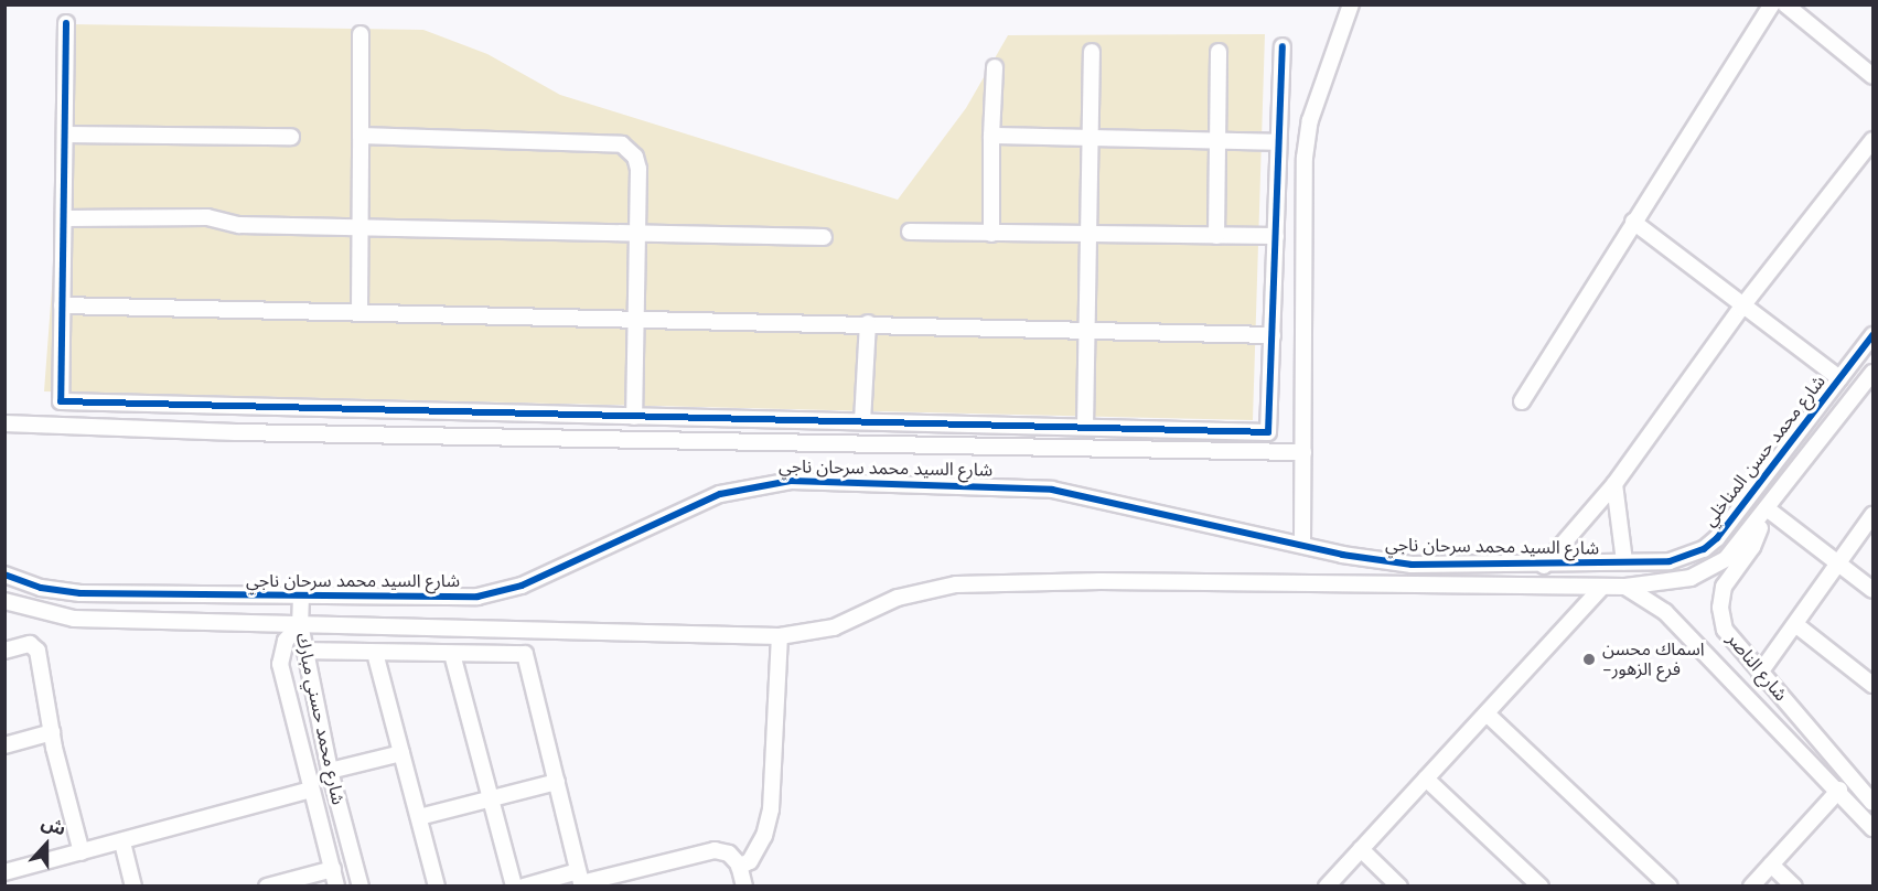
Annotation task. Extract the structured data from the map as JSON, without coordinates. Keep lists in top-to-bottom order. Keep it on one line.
{"streets":{"street":["شارع محمد حسن المناخلي","شارع السيد محمد سرحان ناجي","شارع الناصر","شارع محمد حسني مبارك"]},"crossings":[["شارع محمد حسن المناخلي","شارع السيد محمد سرحان ناجي"],["شارع محمد حسن المناخلي","شارع الناصر"]],"places":["اسماك محسن -فرع الزهور"],"north":"top"}
